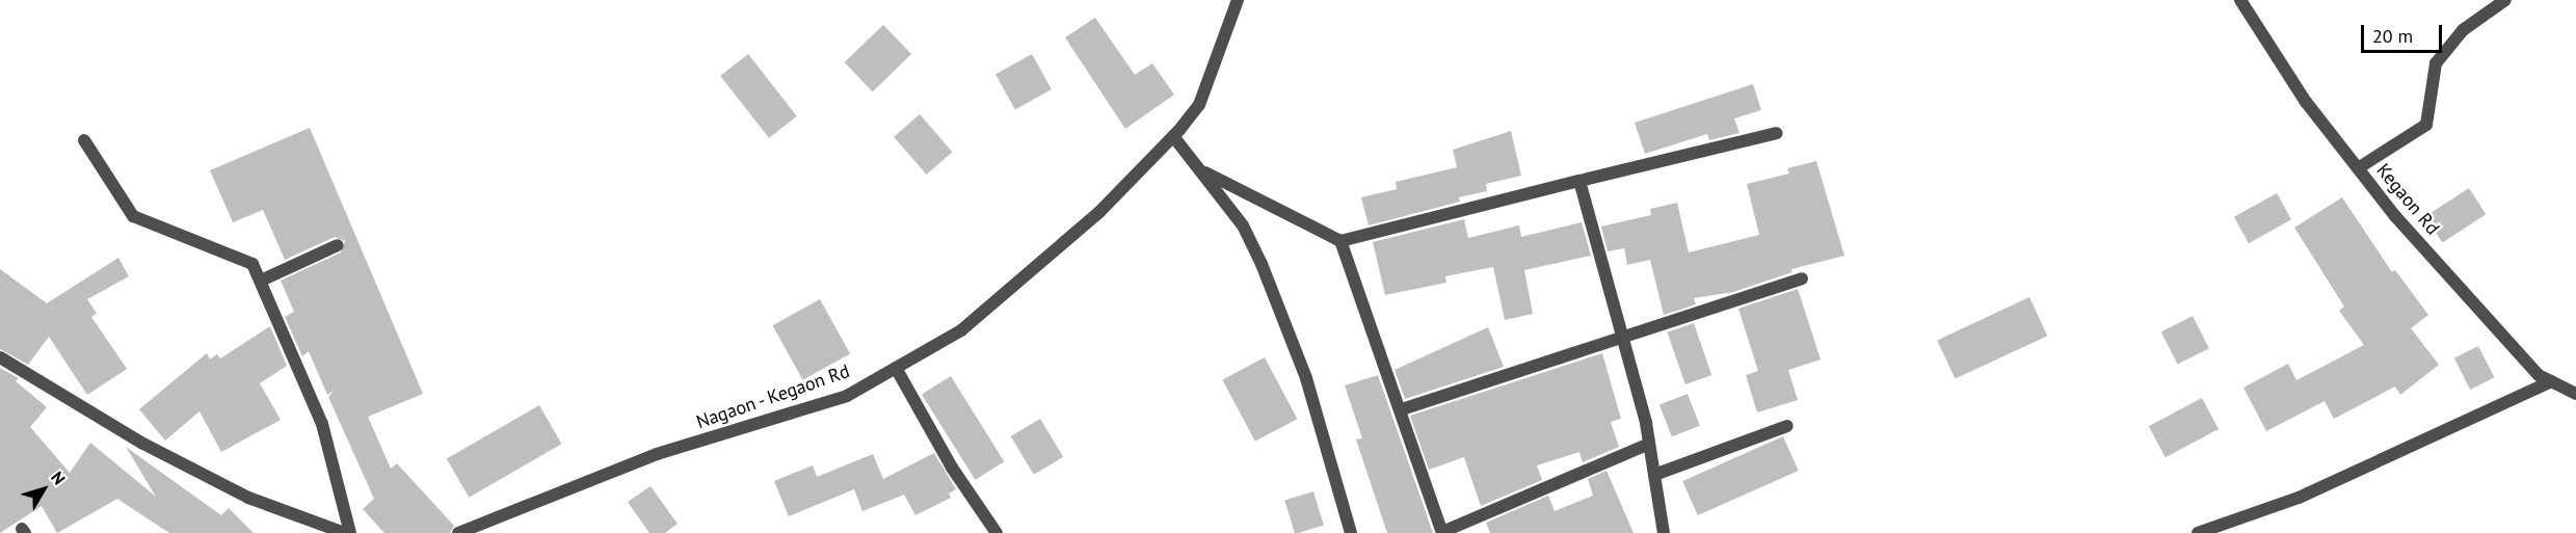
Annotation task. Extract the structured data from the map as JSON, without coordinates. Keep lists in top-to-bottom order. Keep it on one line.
{"streets":{"street":["Kegaon Rd","Nagaon - Kegaon Rd"]},"scale_bar":"20 m","north":"top right"}
